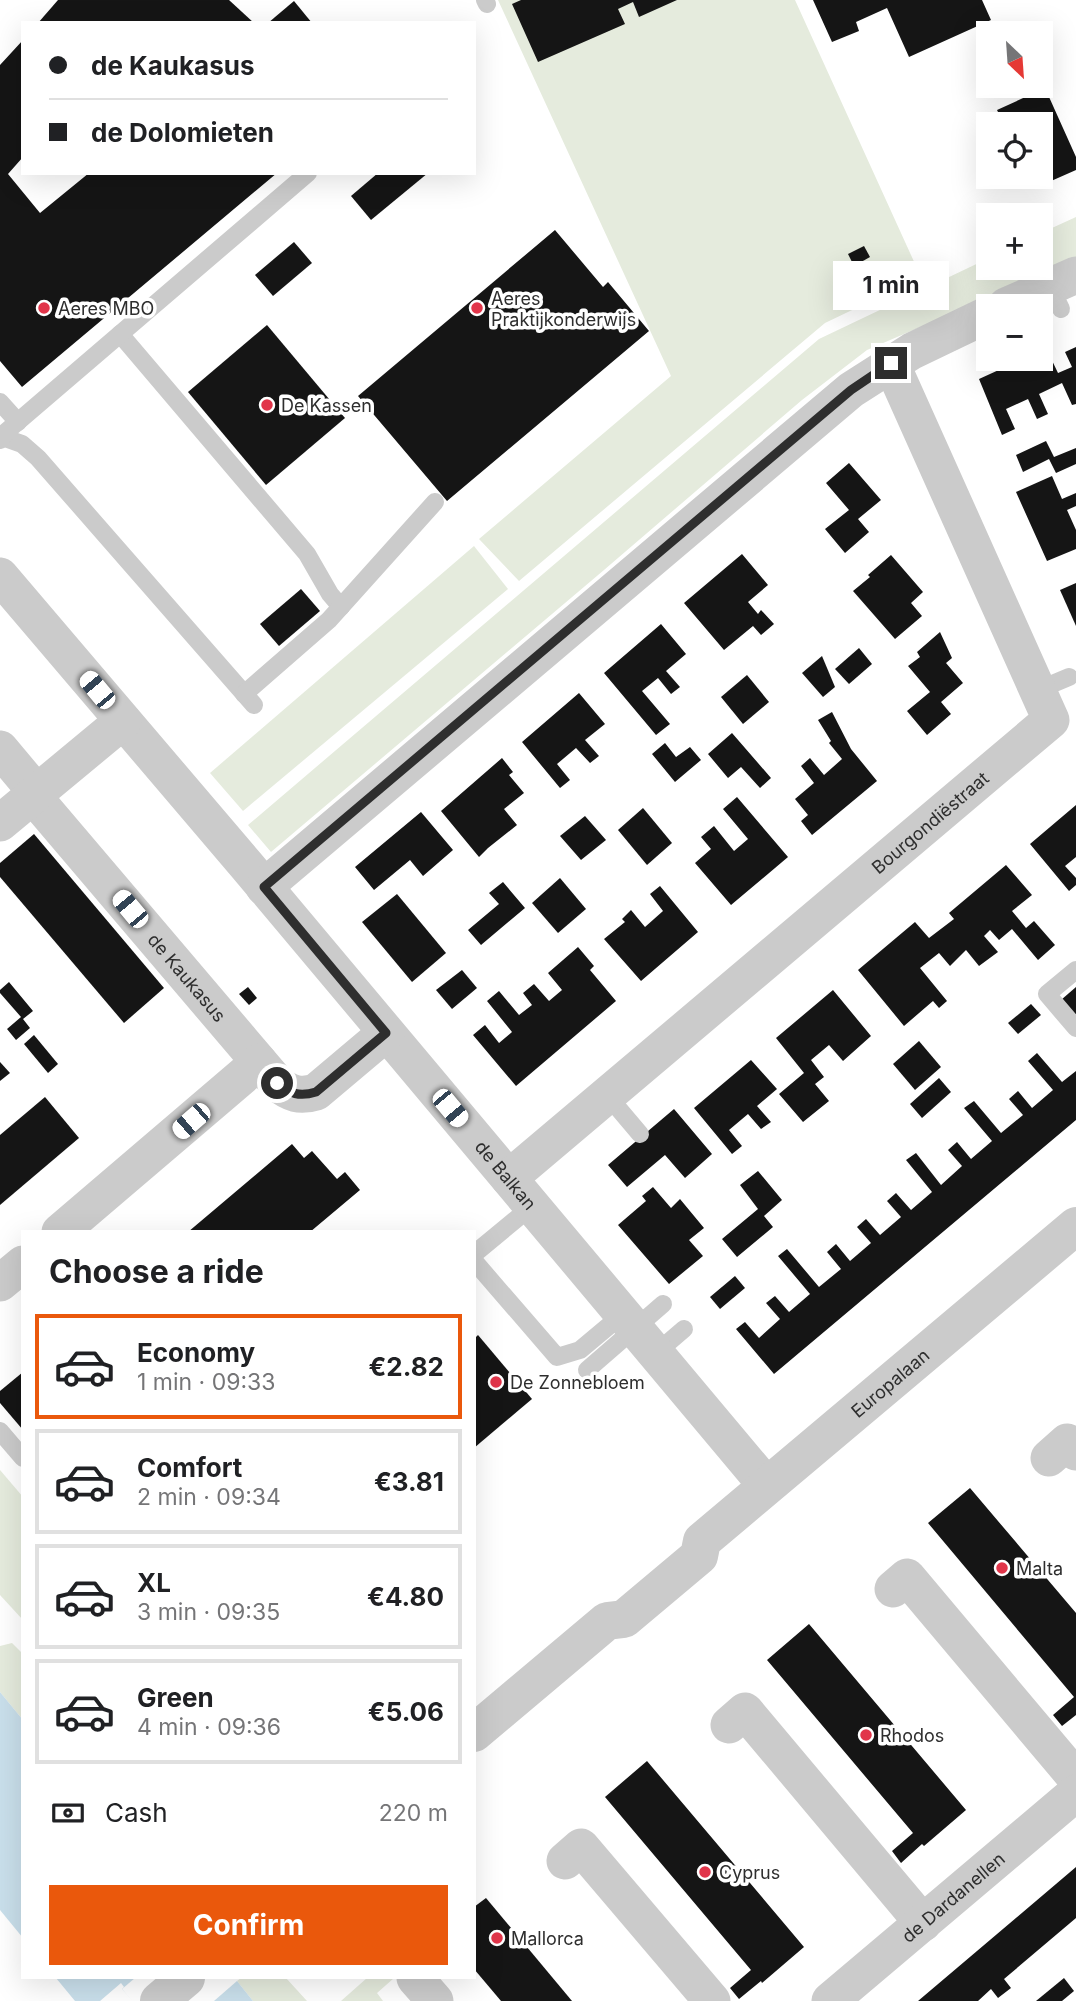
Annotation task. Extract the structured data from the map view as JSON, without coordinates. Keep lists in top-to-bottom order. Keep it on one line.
{"streets":{"street":["Bourgondiëstraat","de Kaukasus","de Balkan","Europalaan","de Dardanellen"]},"crossings":[["Bourgondiëstraat","de Balkan"],["de Kaukasus","de Balkan"],["de Balkan","Europalaan"]],"places":["Aeres MBO","Aeres Praktijkonderwijs","De Kassen","De Zonnebloem","Malta","Rhodos","Cyprus","Mallorca"],"north":"bottom right","page":{"map_buttons":["+","−"],"banner":["de Kaukasus","de Dolomieten"],"bubble":"1 min","heading":"Choose a ride","list":[{"name":"Economy","note":"1 min · 09:33","value":"€2.82"},{"name":"Comfort","note":"2 min · 09:34","value":"€3.81"},{"name":"XL","note":"3 min · 09:35","value":"€4.80"},{"name":"Green","note":"4 min · 09:36","value":"€5.06"}],"pay":["Cash","220 m"],"buttons":"Confirm"}}
